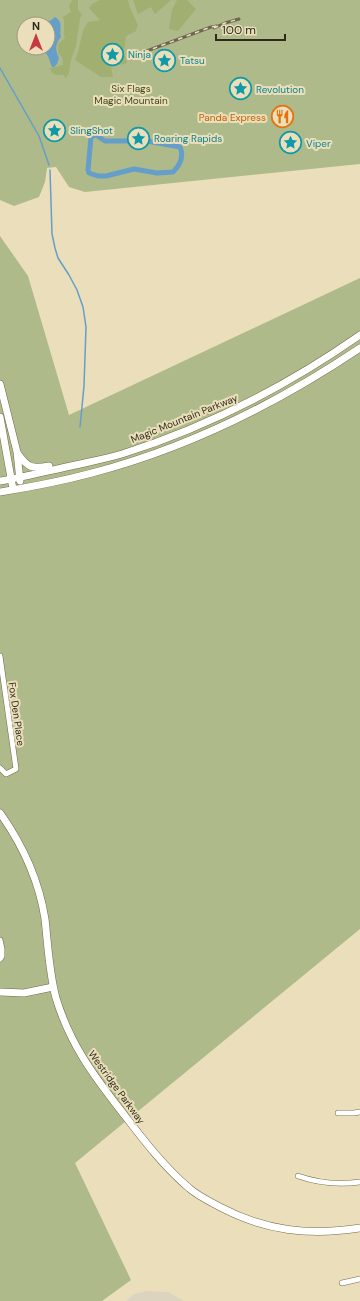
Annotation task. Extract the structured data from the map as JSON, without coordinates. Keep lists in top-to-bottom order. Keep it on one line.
{"streets":{"main road":["Magic Mountain Parkway","Westridge Parkway"],"street":["Fox Den Place"]},"parks":["Six Flags Magic Mountain"],"places":{"place":["Ninja","Tatsu","Revolution","SlingShot","Roaring Rapids","Viper"],"restaurant":["Panda Express"]},"scale_bar":"100 m","north":"top"}
